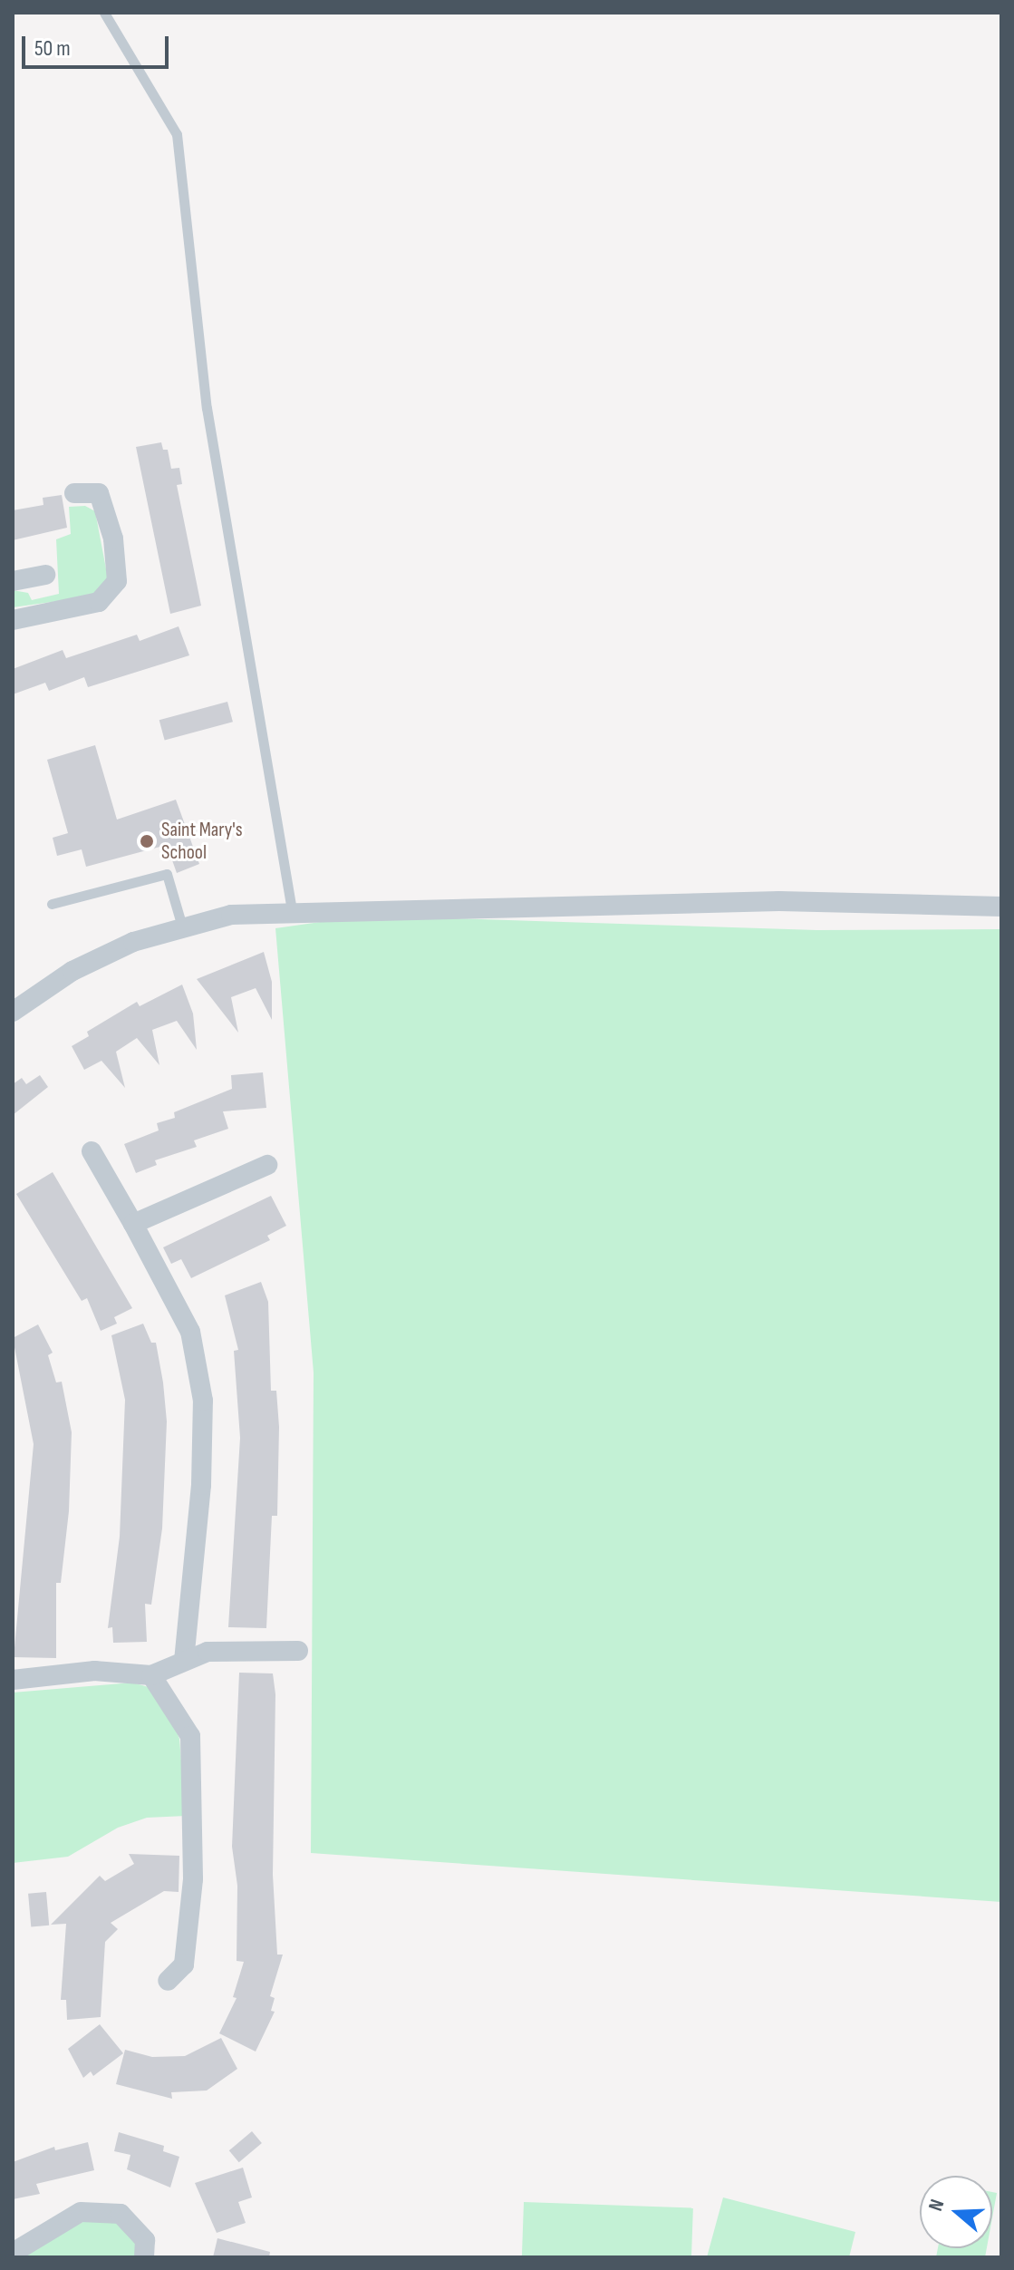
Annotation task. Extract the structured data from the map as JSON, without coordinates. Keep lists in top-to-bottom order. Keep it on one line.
{"places":["Saint Mary's School"],"scale_bar":"50 m","north":"left"}
